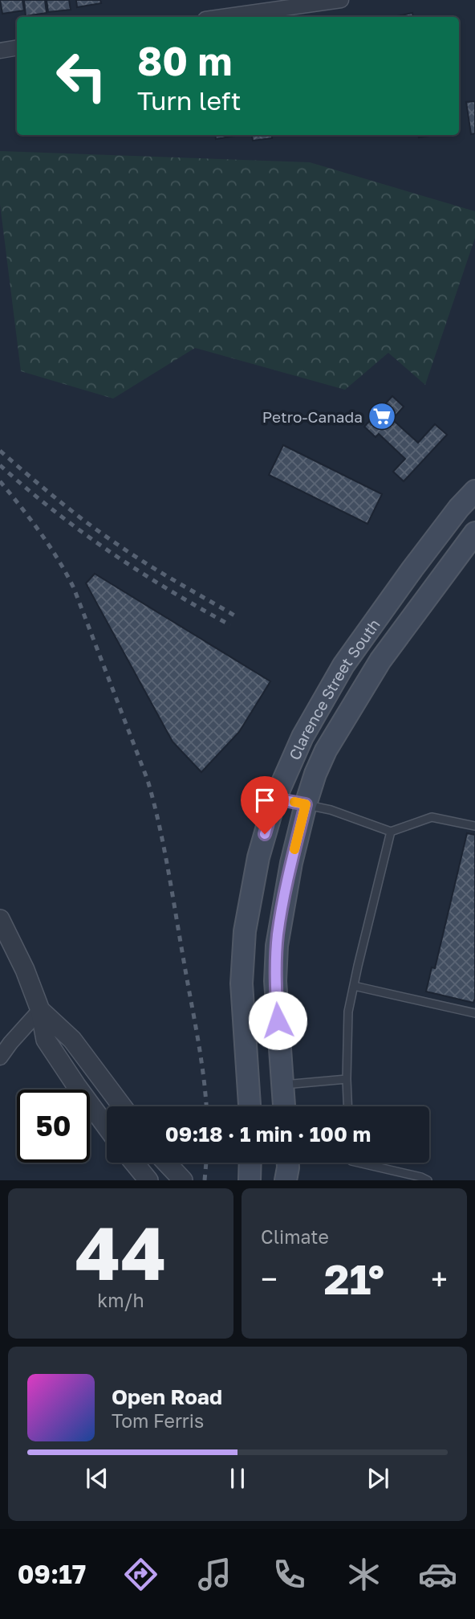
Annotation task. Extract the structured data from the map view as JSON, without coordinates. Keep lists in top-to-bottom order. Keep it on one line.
{"streets":{"main road":["Clarence Street South"]},"places":{"supermarket":["Petro-Canada"]},"page":{"turn":["80 m","Turn left"],"limit":"50","trip":"09:18 · 1 min · 100 m","tile":[["44","km/h"],"Climate"],"heat":["−","21°","+"],"song":["Open Road","Tom Ferris"],"tabs":"09:17"}}
